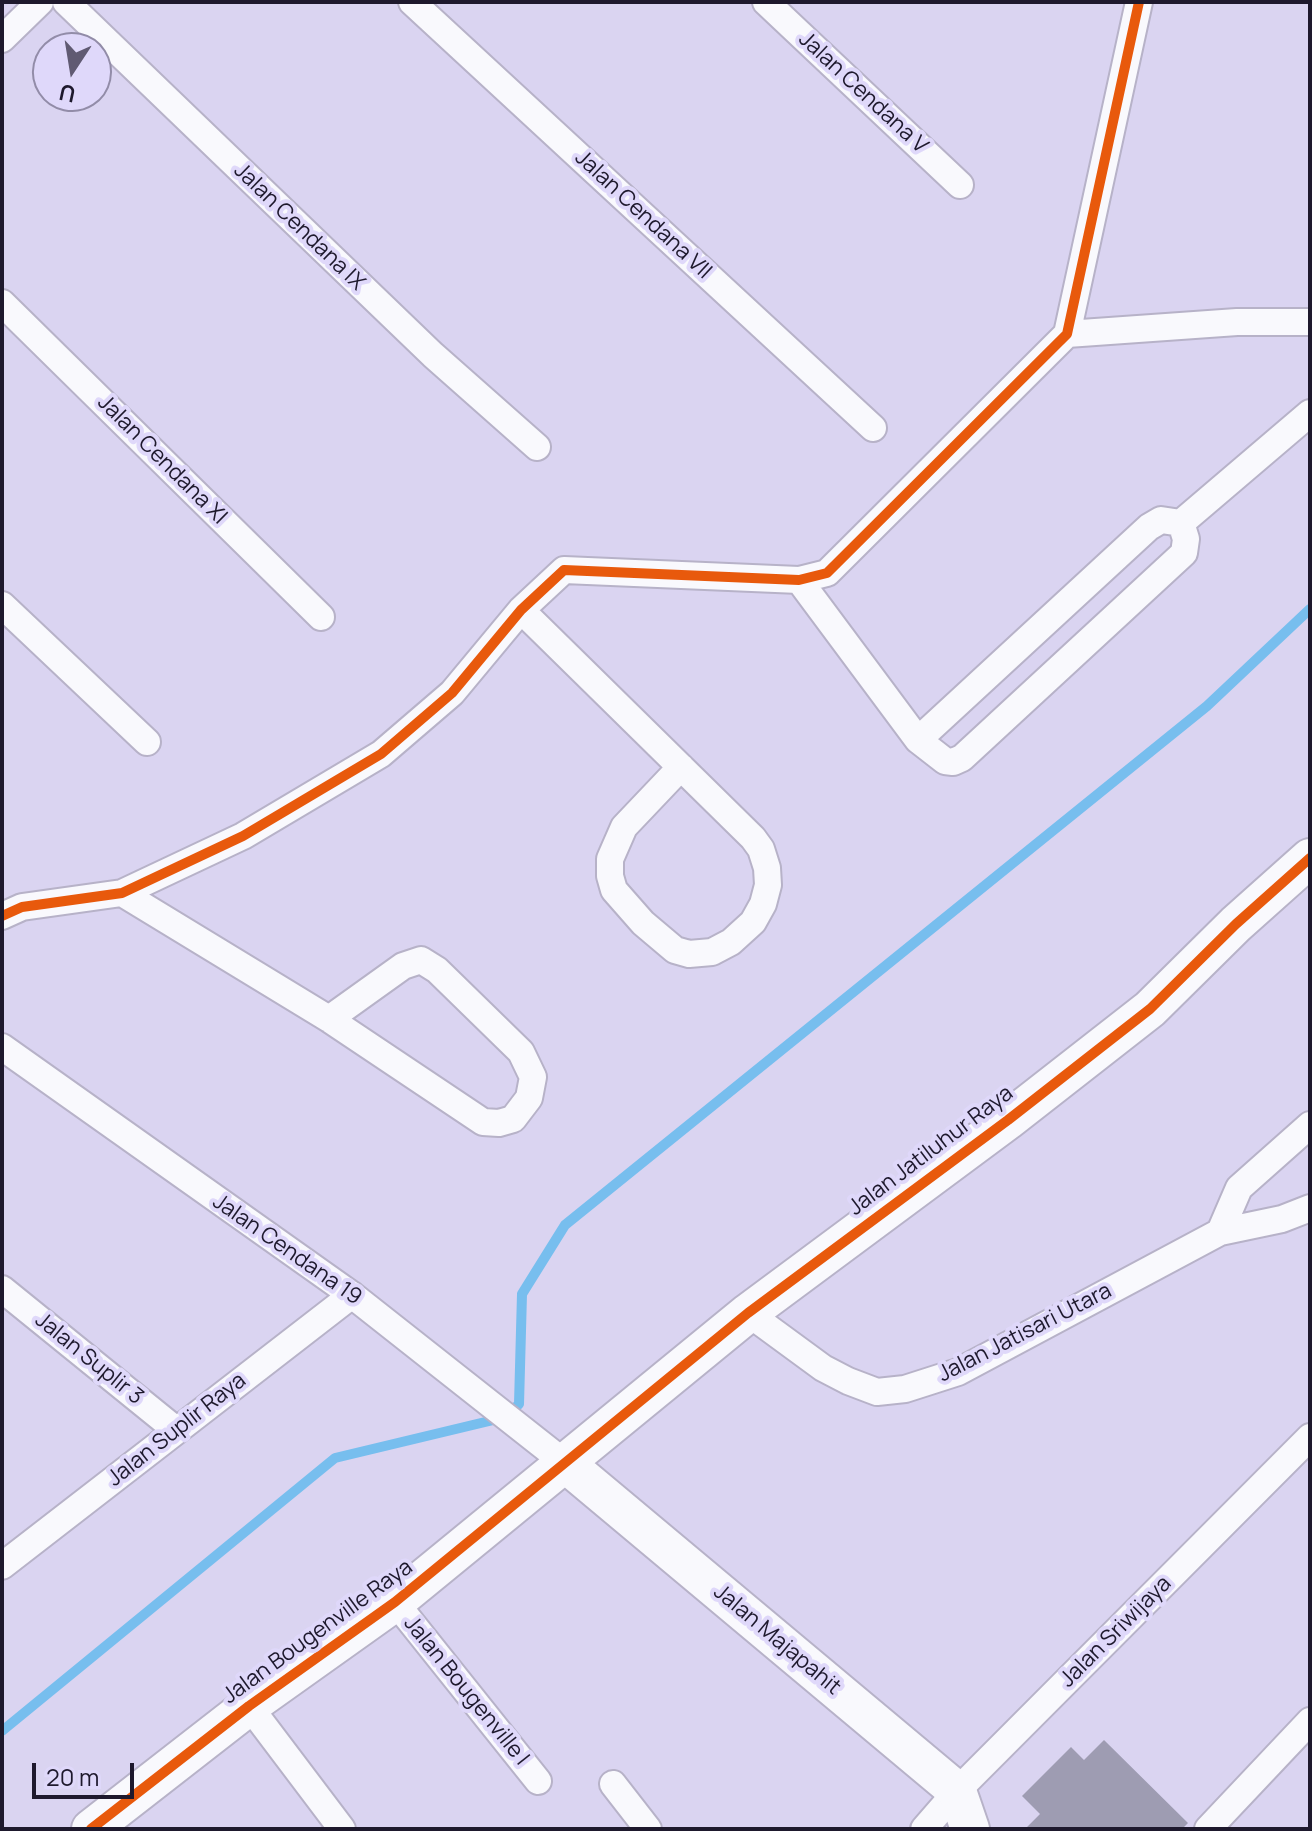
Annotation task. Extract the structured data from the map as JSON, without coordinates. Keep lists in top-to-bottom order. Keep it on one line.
{"streets":{"street":["Jalan Cendana V","Jalan Cendana VII","Jalan Cendana IX","Jalan Cendana XI","Jalan Jatiluhur Raya","Jalan Cendana 19","Jalan Jatisari Utara","Jalan Suplir 3","Jalan Suplir Raya","Jalan Bougenville Raya","Jalan Sriwijaya","Jalan Majapahit","Jalan Bougenville I"]},"crossings":[["Jalan Jatiluhur Raya","Jalan Cendana 19"],["Jalan Jatiluhur Raya","Jalan Jatisari Utara"],["Jalan Jatiluhur Raya","Jalan Bougenville Raya"],["Jalan Jatiluhur Raya","Jalan Majapahit"],["Jalan Cendana 19","Jalan Suplir Raya"],["Jalan Cendana 19","Jalan Bougenville Raya"],["Jalan Cendana 19","Jalan Majapahit"],["Jalan Suplir 3","Jalan Suplir Raya"],["Jalan Bougenville Raya","Jalan Majapahit"],["Jalan Bougenville Raya","Jalan Bougenville I"],["Jalan Sriwijaya","Jalan Majapahit"]],"scale_bar":"20 m","north":"bottom"}
